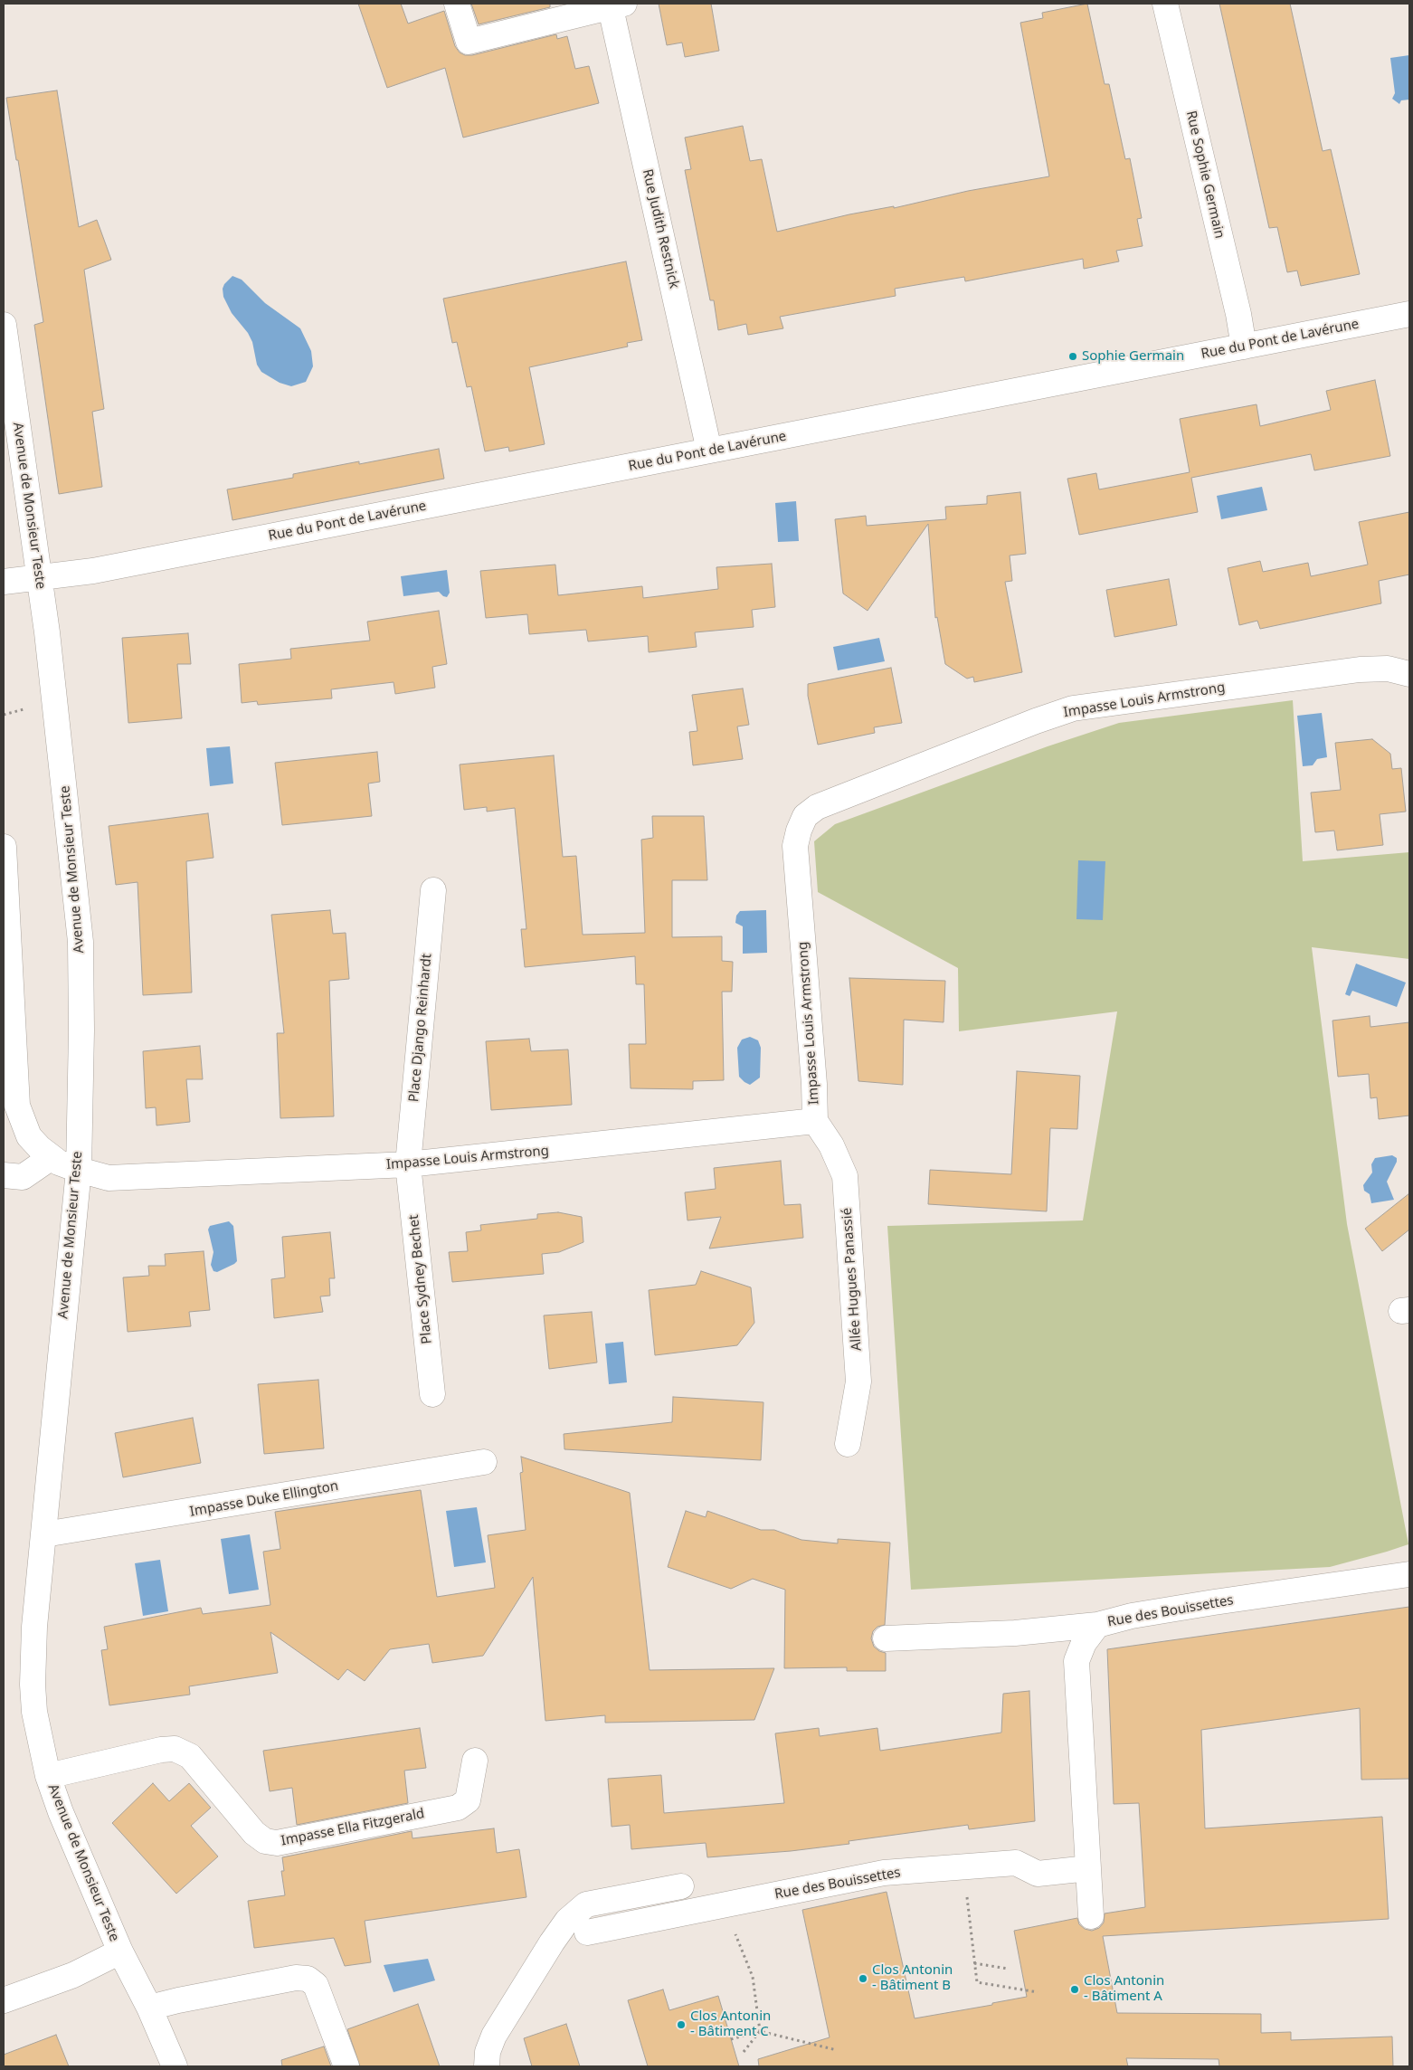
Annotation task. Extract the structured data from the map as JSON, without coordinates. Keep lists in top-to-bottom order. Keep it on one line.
{"streets":{"street":["Rue Sophie Germain","Rue Judith Restnick","Rue du Pont de Lavérune","Avenue de Monsieur Teste","Impasse Louis Armstrong","Place Django Reinhardt","Place Sydney Bechet","Allée Hugues Panassié","Impasse Duke Ellington","Rue des Bouissettes","Impasse Ella Fitzgerald"]},"crossings":[["Rue Sophie Germain","Rue du Pont de Lavérune"],["Rue Judith Restnick","Rue du Pont de Lavérune"],["Rue du Pont de Lavérune","Avenue de Monsieur Teste"],["Avenue de Monsieur Teste","Impasse Louis Armstrong"],["Avenue de Monsieur Teste","Impasse Duke Ellington"],["Avenue de Monsieur Teste","Impasse Ella Fitzgerald"],["Impasse Louis Armstrong","Place Django Reinhardt"],["Impasse Louis Armstrong","Place Sydney Bechet"],["Impasse Louis Armstrong","Allée Hugues Panassié"],["Place Django Reinhardt","Place Sydney Bechet"]],"places":["Sophie Germain","Clos Antonin - Bâtiment B","Clos Antonin - Bâtiment A","Clos Antonin - Bâtiment C"]}
